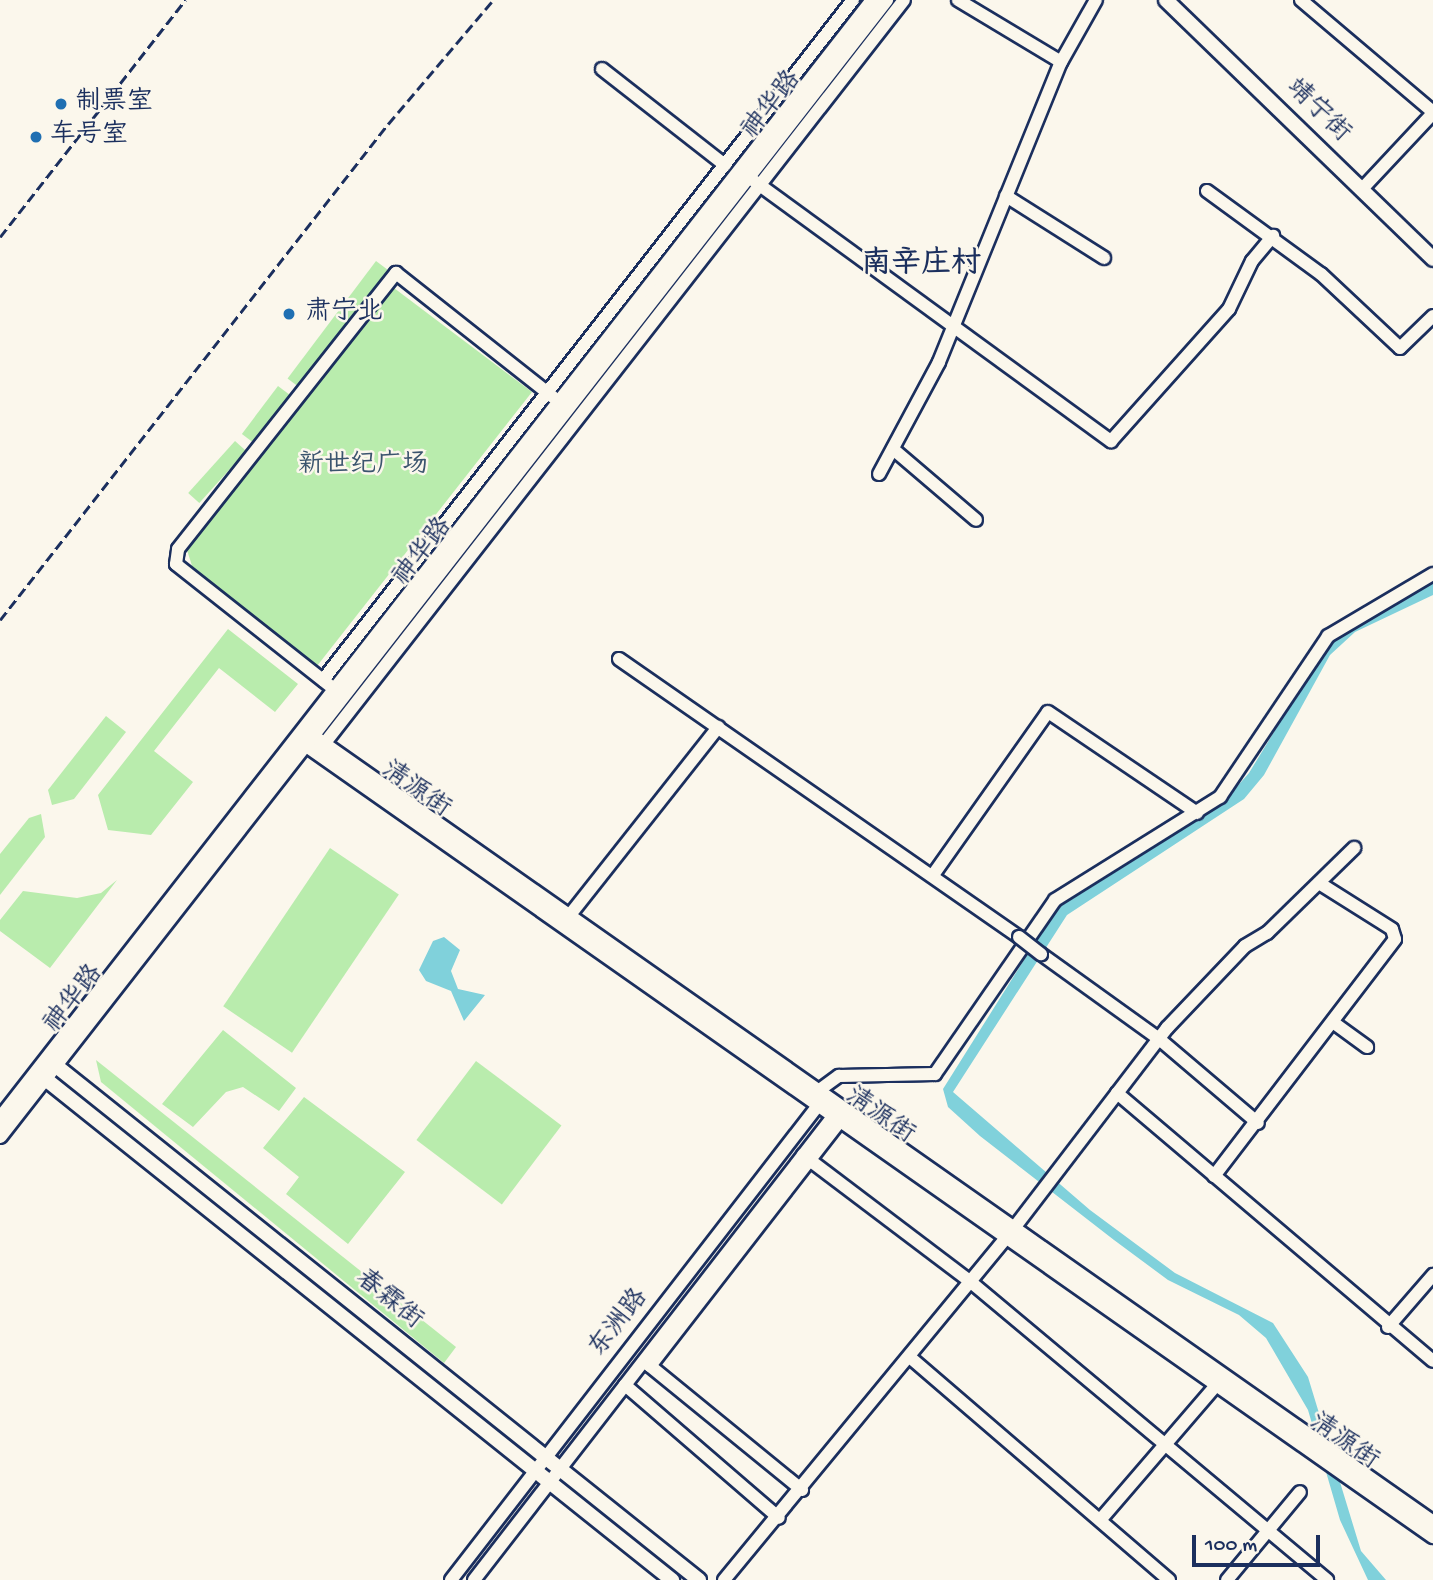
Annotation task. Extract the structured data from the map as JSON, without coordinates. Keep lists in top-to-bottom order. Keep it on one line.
{"streets":{"main road":["神华路","靖宁街","清源街","春霖街"],"street":["东洲路"]},"crossings":[["神华路","清源街"],["神华路","春霖街"],["清源街","东洲路"],["春霖街","东洲路"]],"districts":["南辛庄村"],"parks":["新世纪广场"],"places":["制票室","车号室","肃宁北"],"scale_bar":"100 m"}
